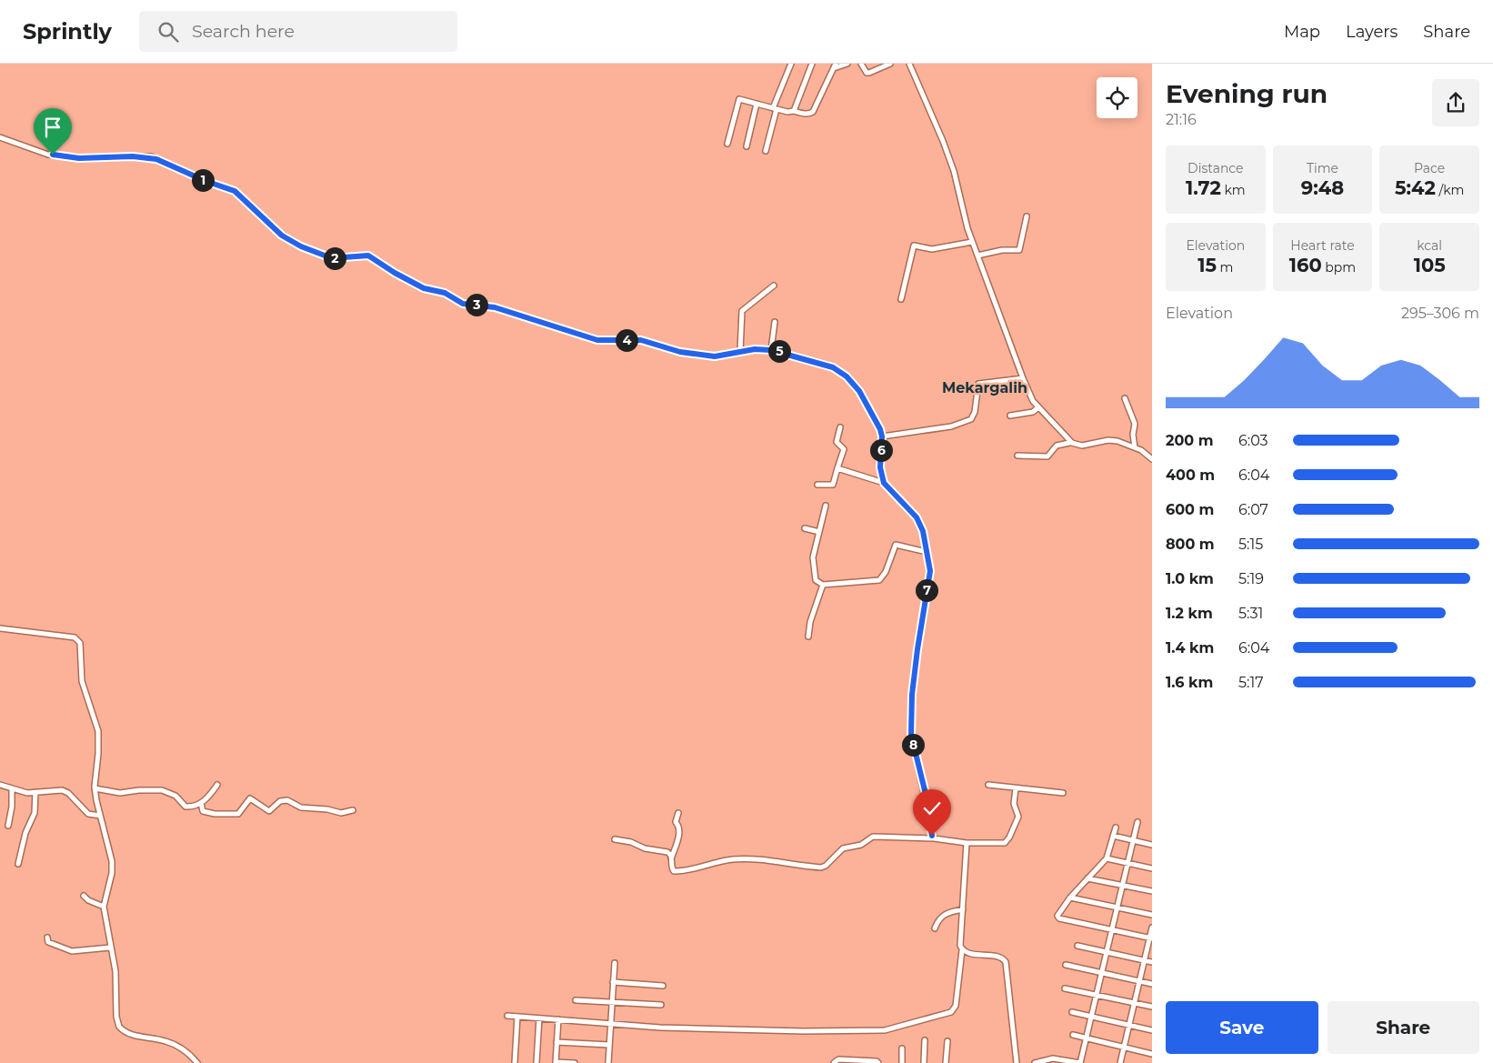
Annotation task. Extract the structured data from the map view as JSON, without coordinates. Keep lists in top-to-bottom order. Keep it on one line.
{"districts":["Mekargalih"],"page":{"header":"Sprintly","search":"Search here","nav":["Map","Layers","Share"],"heading":["Evening run","21:16"],"stats":[["Distance","1.72 km"],["Time","9:48"],["Pace","5:42 /km"],["Elevation","15 m"],["Heart rate","160 bpm"],["kcal","105"]],"pins":["1","2","3","4","5","6","7","8"],"chart":["Elevation","295–306 m"],"list":[{"name":"200 m","note":"6:03"},{"name":"400 m","note":"6:04"},{"name":"600 m","note":"6:07"},{"name":"800 m","note":"5:15"},{"name":"1.0 km","note":"5:19"},{"name":"1.2 km","note":"5:31"},{"name":"1.4 km","note":"6:04"},{"name":"1.6 km","note":"5:17"}],"buttons":["Save","Share"]}}
